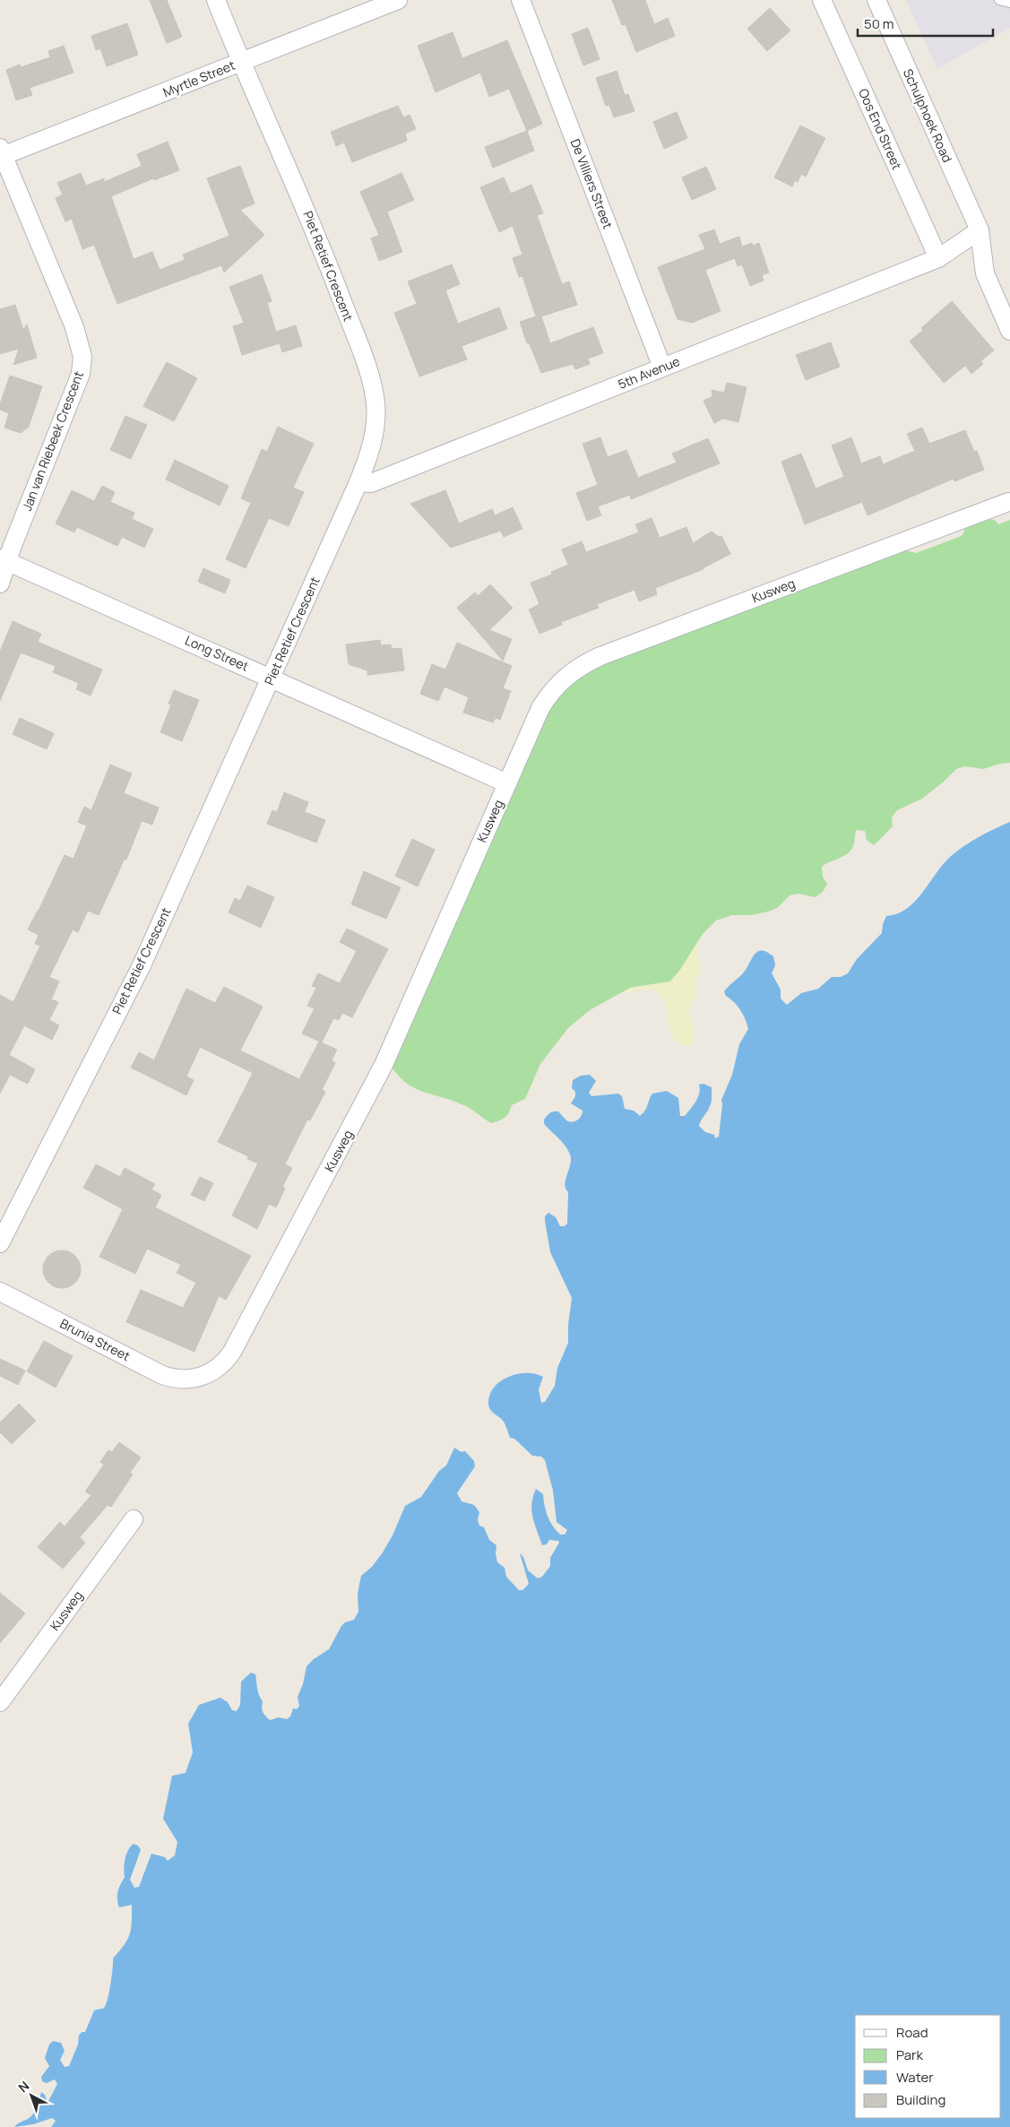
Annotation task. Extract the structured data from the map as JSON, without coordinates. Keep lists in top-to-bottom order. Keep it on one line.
{"streets":{"street":["Myrtle Street","Schulphoek Road","Oos End Street","De Villiers Street","Piet Retief Crescent","5th Avenue","Jan van Riebeek Crescent","Kusweg","Long Street","Brunia Street"]},"crossings":[["Myrtle Street","Piet Retief Crescent"],["Myrtle Street","Jan van Riebeek Crescent"],["Schulphoek Road","5th Avenue"],["Oos End Street","5th Avenue"],["De Villiers Street","5th Avenue"],["Piet Retief Crescent","5th Avenue"],["Piet Retief Crescent","Long Street"],["Jan van Riebeek Crescent","Long Street"],["Kusweg","Long Street"],["Kusweg","Brunia Street"]],"legend":["Road","Park","Water","Building"],"scale_bar":"50 m","north":"top left"}
